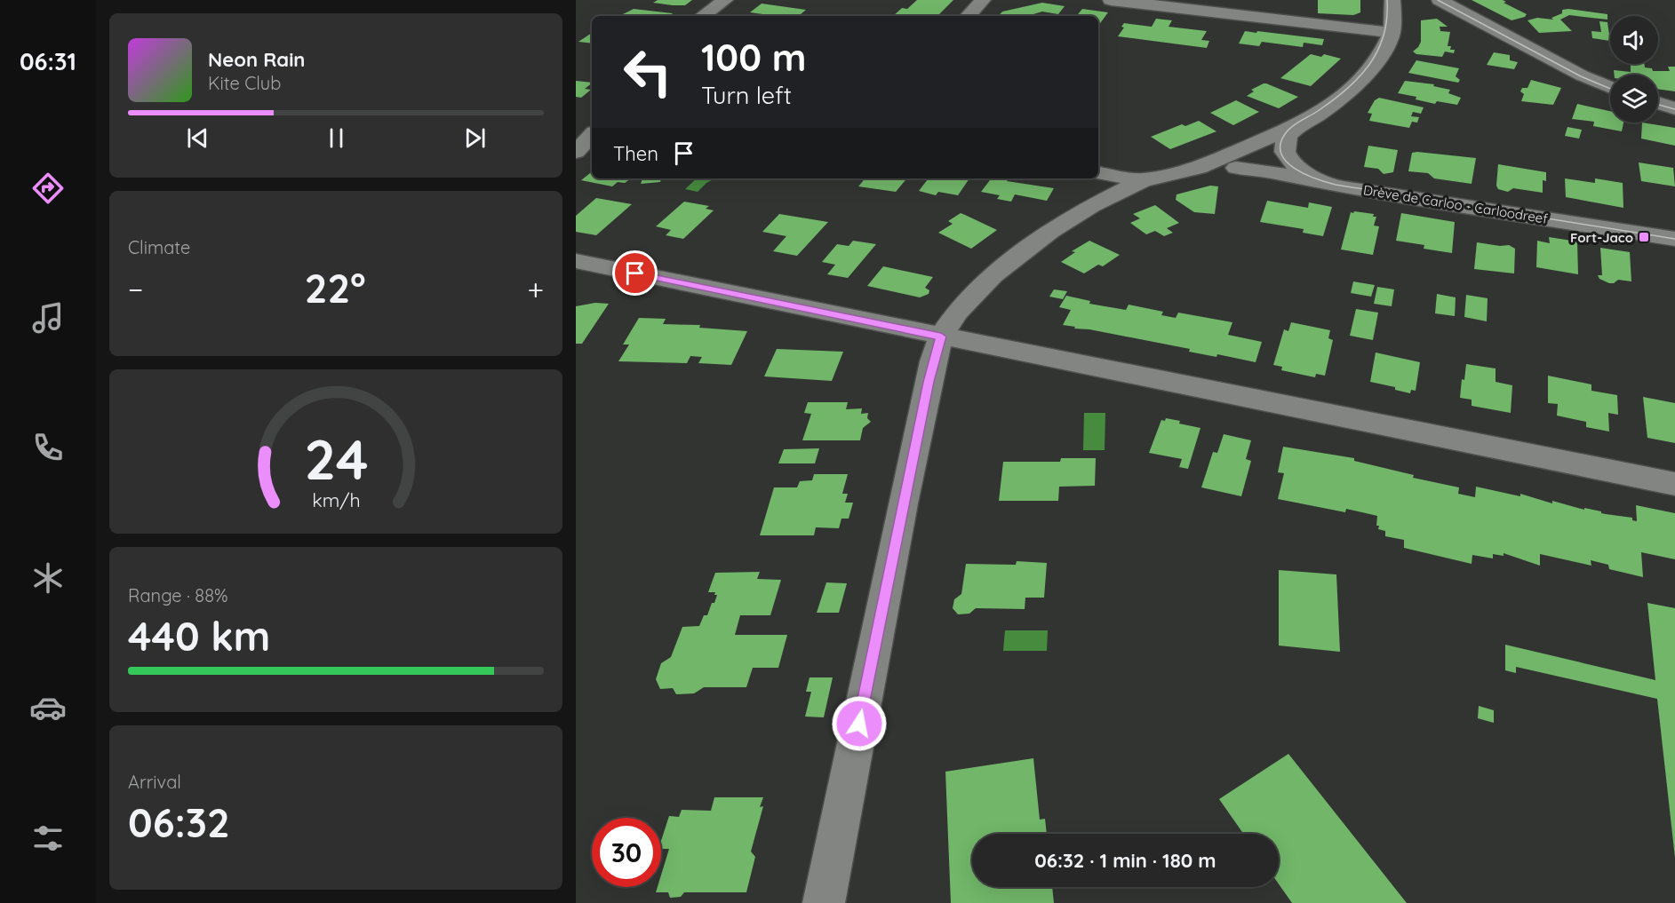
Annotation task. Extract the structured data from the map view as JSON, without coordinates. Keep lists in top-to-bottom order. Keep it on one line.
{"streets":{"street":["Drève de Carloo - Carloodreef"]},"places":{"transit":["Fort-Jaco"]},"page":{"tabs":"06:31","turn":["100 m","Turn left"],"song":["Neon Rain","Kite Club"],"then":"Then","tile":["Climate",["Range · 88%","440 km"],["Arrival","06:32"]],"heat":["−","22°","+"],"limit":"30","trip":"06:32 · 1 min · 180 m","gauge":["24","km/h"]}}
